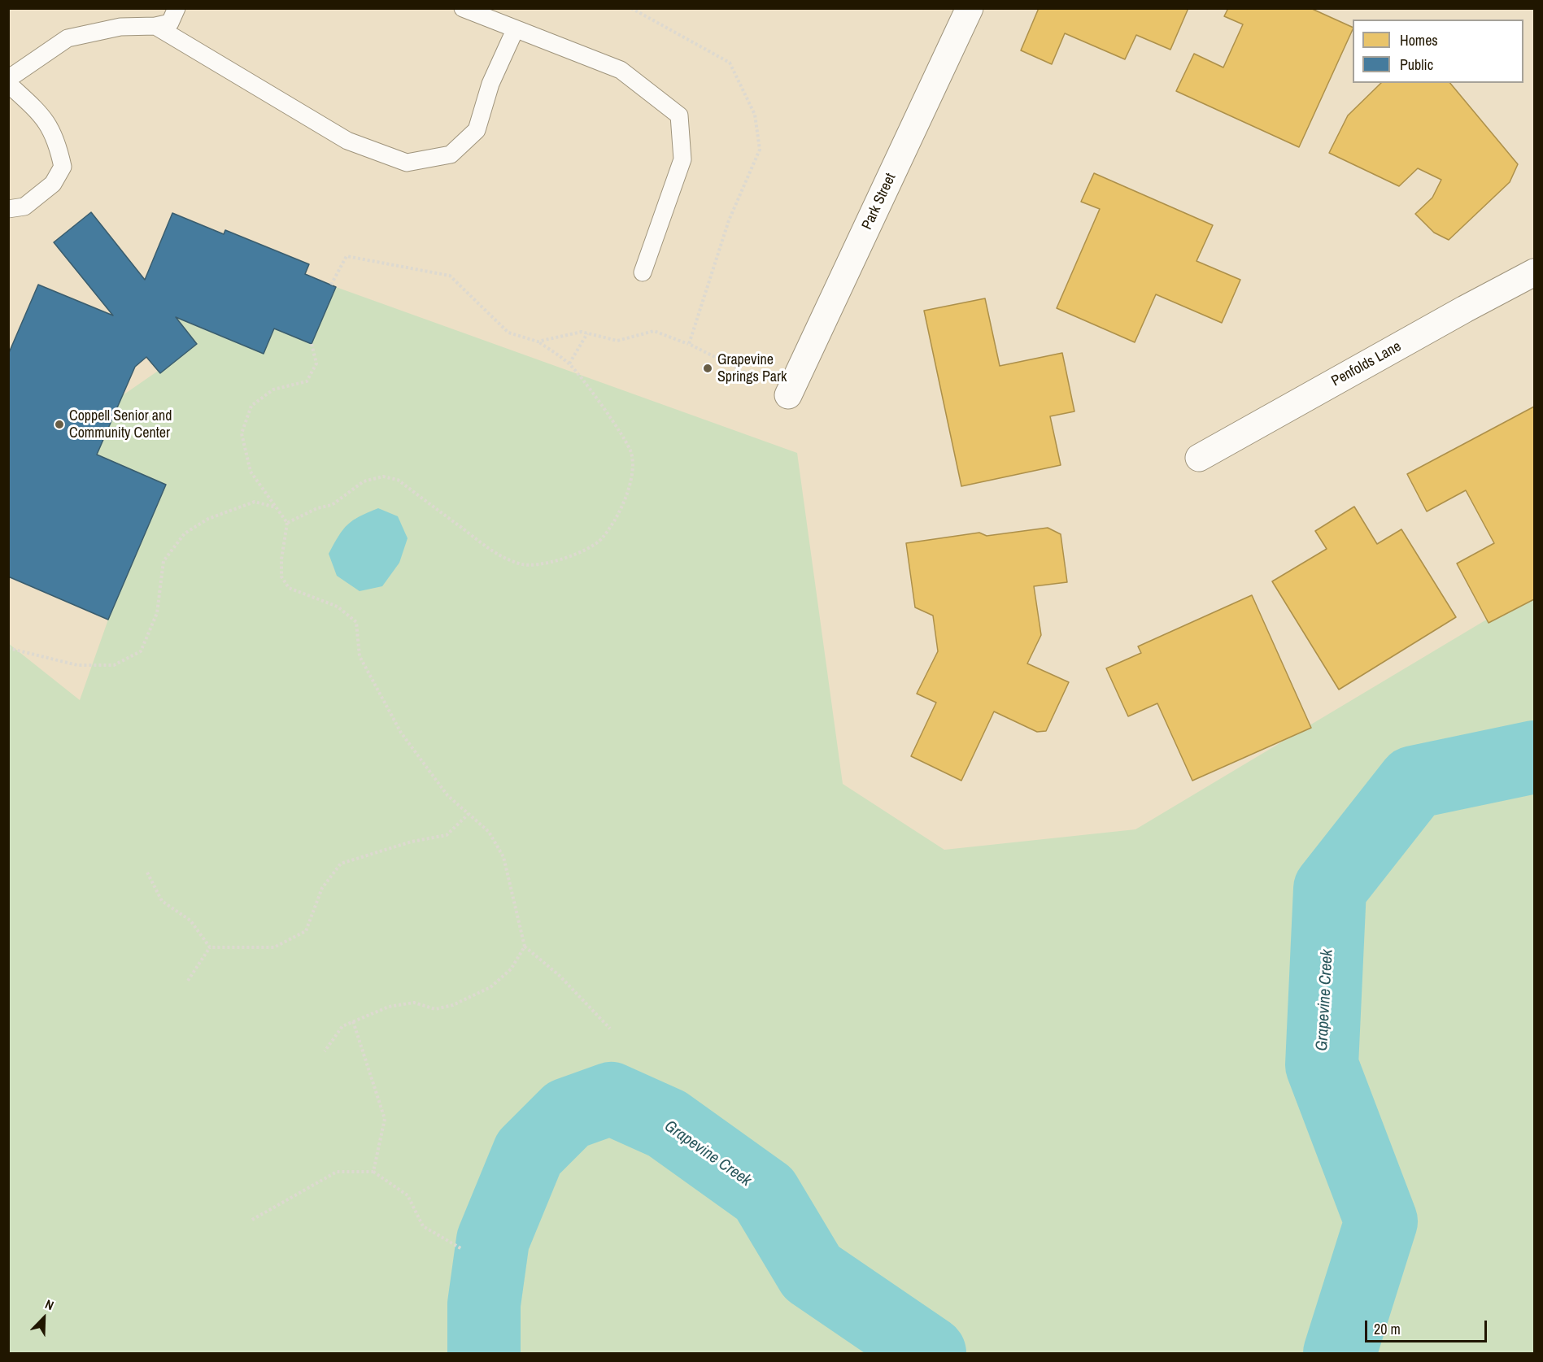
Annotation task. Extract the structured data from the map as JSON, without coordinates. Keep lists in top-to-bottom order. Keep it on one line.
{"streets":{"street":["Park Street","Penfolds Lane"]},"water":["Grapevine Creek"],"places":["Grapevine Springs Park","Coppell Senior and Community Center"],"legend":["Homes","Public"],"scale_bar":"20 m","north":"top right"}
